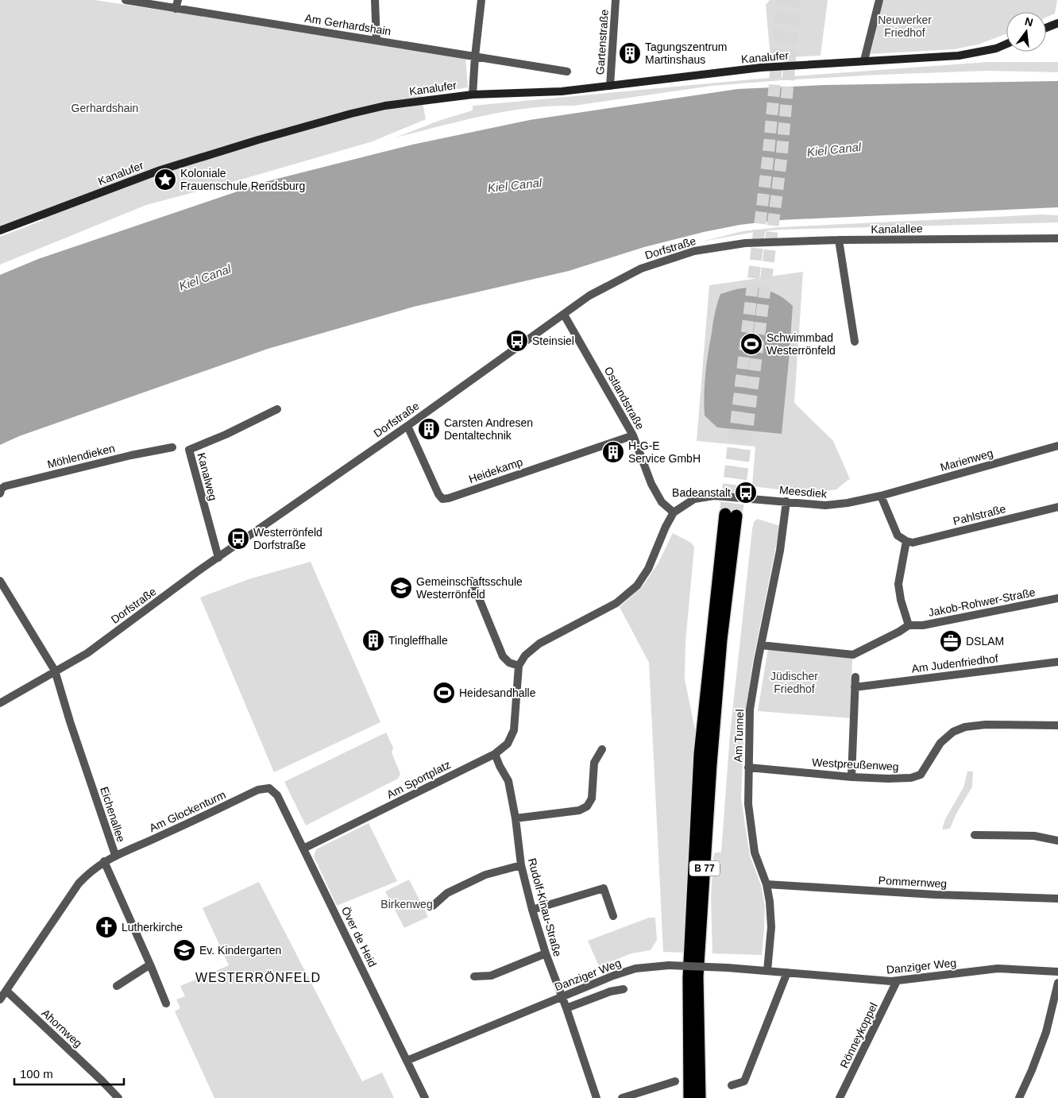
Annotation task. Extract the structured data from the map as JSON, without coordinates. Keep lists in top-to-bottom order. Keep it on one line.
{"streets":{"highway":["B 77"],"street":["Am Gerhardshain","Gartenstraße","Kanalufer","Kanalallee","Dorfstraße","Ostlandstraße","Möhlendieken","Marienweg","Heidekamp","Kanalweg","Meesdiek","Pahlstraße","Jakob-Rohwer-Straße","Am Judenfriedhof","Am Tunnel","Westpreußenweg","Am Sportplatz","Am Glockenturm","Eichenallee","Pommernweg","Rudolf-Kinau-Straße","Över de Heid","Danziger Weg","Ahornweg","Rönneykoppel"]},"crossings":[["Gartenstraße","Kanalufer"],["Kanalallee","Dorfstraße"],["Dorfstraße","Ostlandstraße"],["Dorfstraße","Heidekamp"],["Dorfstraße","Kanalweg"],["Dorfstraße","Eichenallee"],["Ostlandstraße","Heidekamp"],["Ostlandstraße","Meesdiek"],["Marienweg","Meesdiek"],["Meesdiek","Am Tunnel"],["Jakob-Rohwer-Straße","Am Tunnel"],["Am Tunnel","Westpreußenweg"],["Am Tunnel","Pommernweg"],["Am Tunnel","Danziger Weg"],["Am Sportplatz","Rudolf-Kinau-Straße"],["Am Sportplatz","Över de Heid"],["Am Glockenturm","Eichenallee"],["Am Glockenturm","Över de Heid"],["Eichenallee","Ahornweg"],["Rudolf-Kinau-Straße","Danziger Weg"],["Över de Heid","Danziger Weg"],["Danziger Weg","Rönneykoppel"]],"districts":["WESTERRÖNFELD"],"water":["Kiel Canal"],"parks":["Neuwerker Friedhof","Gerhardshain","Jüdischer Friedhof","Birkenweg"],"places":{"building":["Tagungszentrum Martinshaus","Carsten Andresen Dentaltechnik","H-G-E Service GmbH","Tingleffhalle"],"place":["Koloniale Frauenschule Rendsburg"],"bus stop":["Steinsiel","Badeanstalt","Westerrönfeld Dorfstraße"],"sports":["Schwimmbad Westerrönfeld","Heidesandhalle"],"school or university":["Gemeinschaftsschule Westerrönfeld","Ev. Kindergarten"],"office":["DSLAM"],"church":["Lutherkirche"]},"scale_bar":"100 m","north":"top"}
